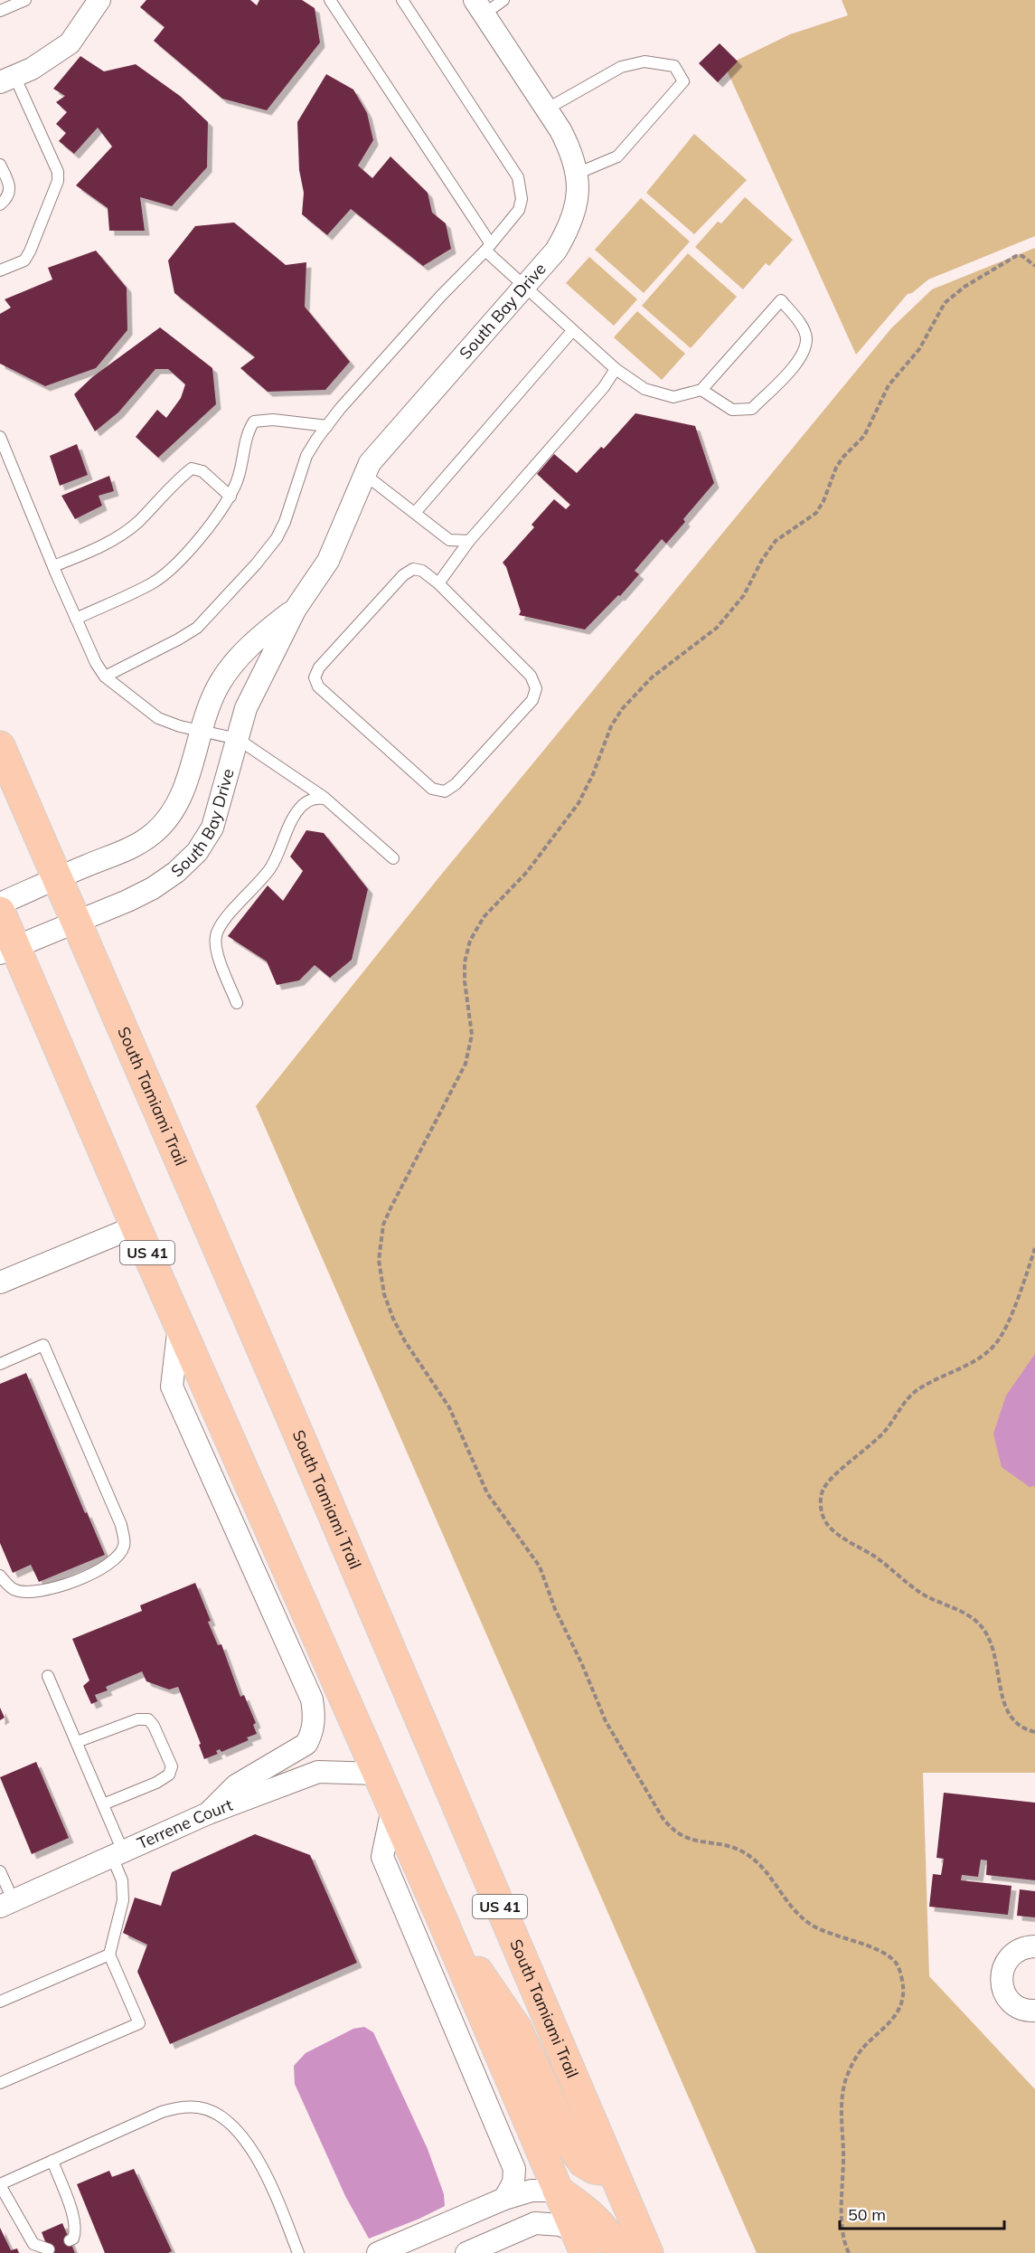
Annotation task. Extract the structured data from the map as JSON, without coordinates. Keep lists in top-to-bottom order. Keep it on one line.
{"streets":{"main road":["South Tamiami Trail","US 41"],"street":["South Bay Drive","Terrene Court"]},"crossings":[["South Bay Drive","South Tamiami Trail"],["South Bay Drive","US 41"],["US 41","Terrene Court"]],"scale_bar":"50 m"}
